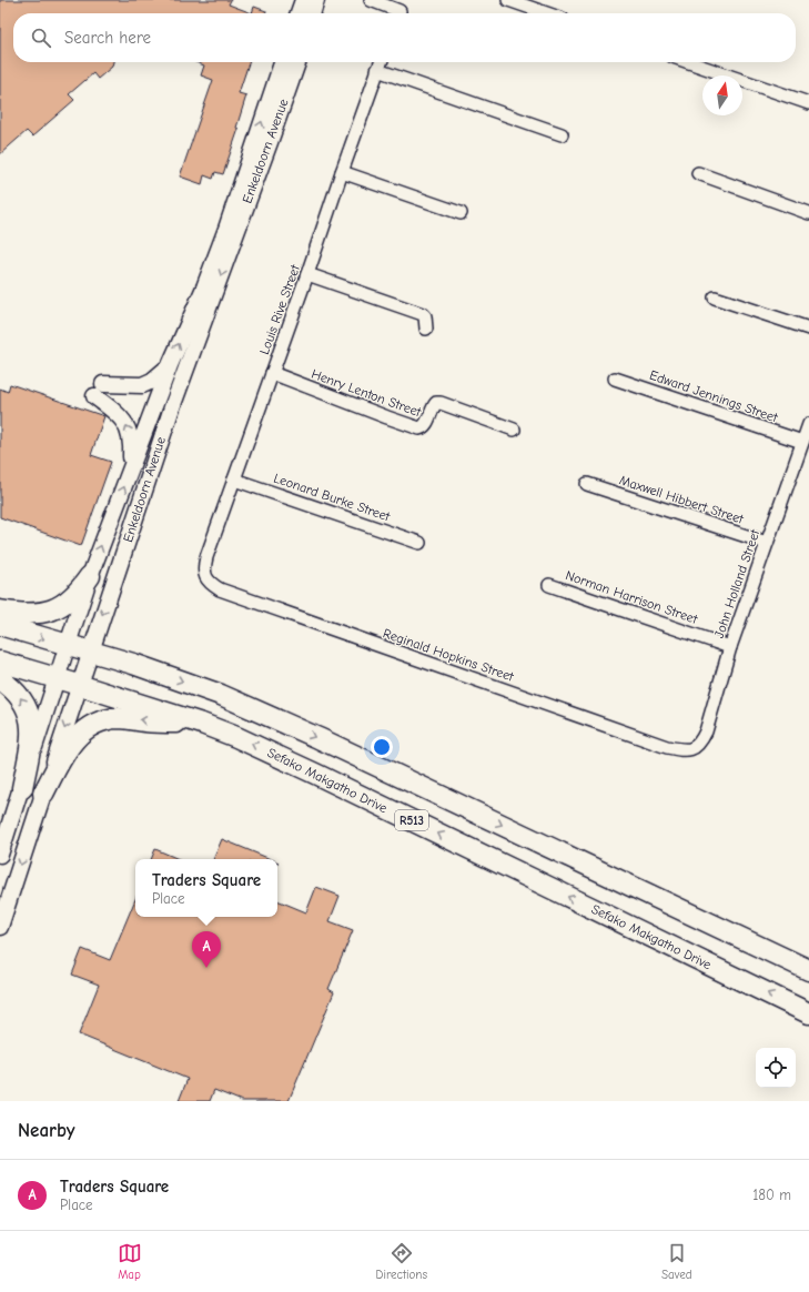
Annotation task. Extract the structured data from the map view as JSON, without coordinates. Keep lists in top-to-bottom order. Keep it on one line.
{"streets":{"main road":["Sefako Makgatho Drive","R513"],"street":["Enkeldoorn Avenue","Louis Rive Street","Henry Lenton Street","Edward Jennings Street","Leonard Burke Street","Maxwell Hibbert Street","John Holland Street","Norman Harrison Street","Reginald Hopkins Street"]},"crossings":[["Enkeldoorn Avenue","Sefako Makgatho Drive"],["Enkeldoorn Avenue","R513"],["Louis Rive Street","Henry Lenton Street"],["Louis Rive Street","Leonard Burke Street"],["Louis Rive Street","Reginald Hopkins Street"],["Edward Jennings Street","John Holland Street"],["Maxwell Hibbert Street","John Holland Street"],["John Holland Street","Norman Harrison Street"],["John Holland Street","Reginald Hopkins Street"]],"north":"top","page":{"search":"Search here","popup":["Traders Square","Place"],"pins":"A","heading":"Nearby","list":[{"mark":"A","name":"Traders Square","note":"Place","value":"180 m"}],"nav":["Map","Directions","Saved"]}}
